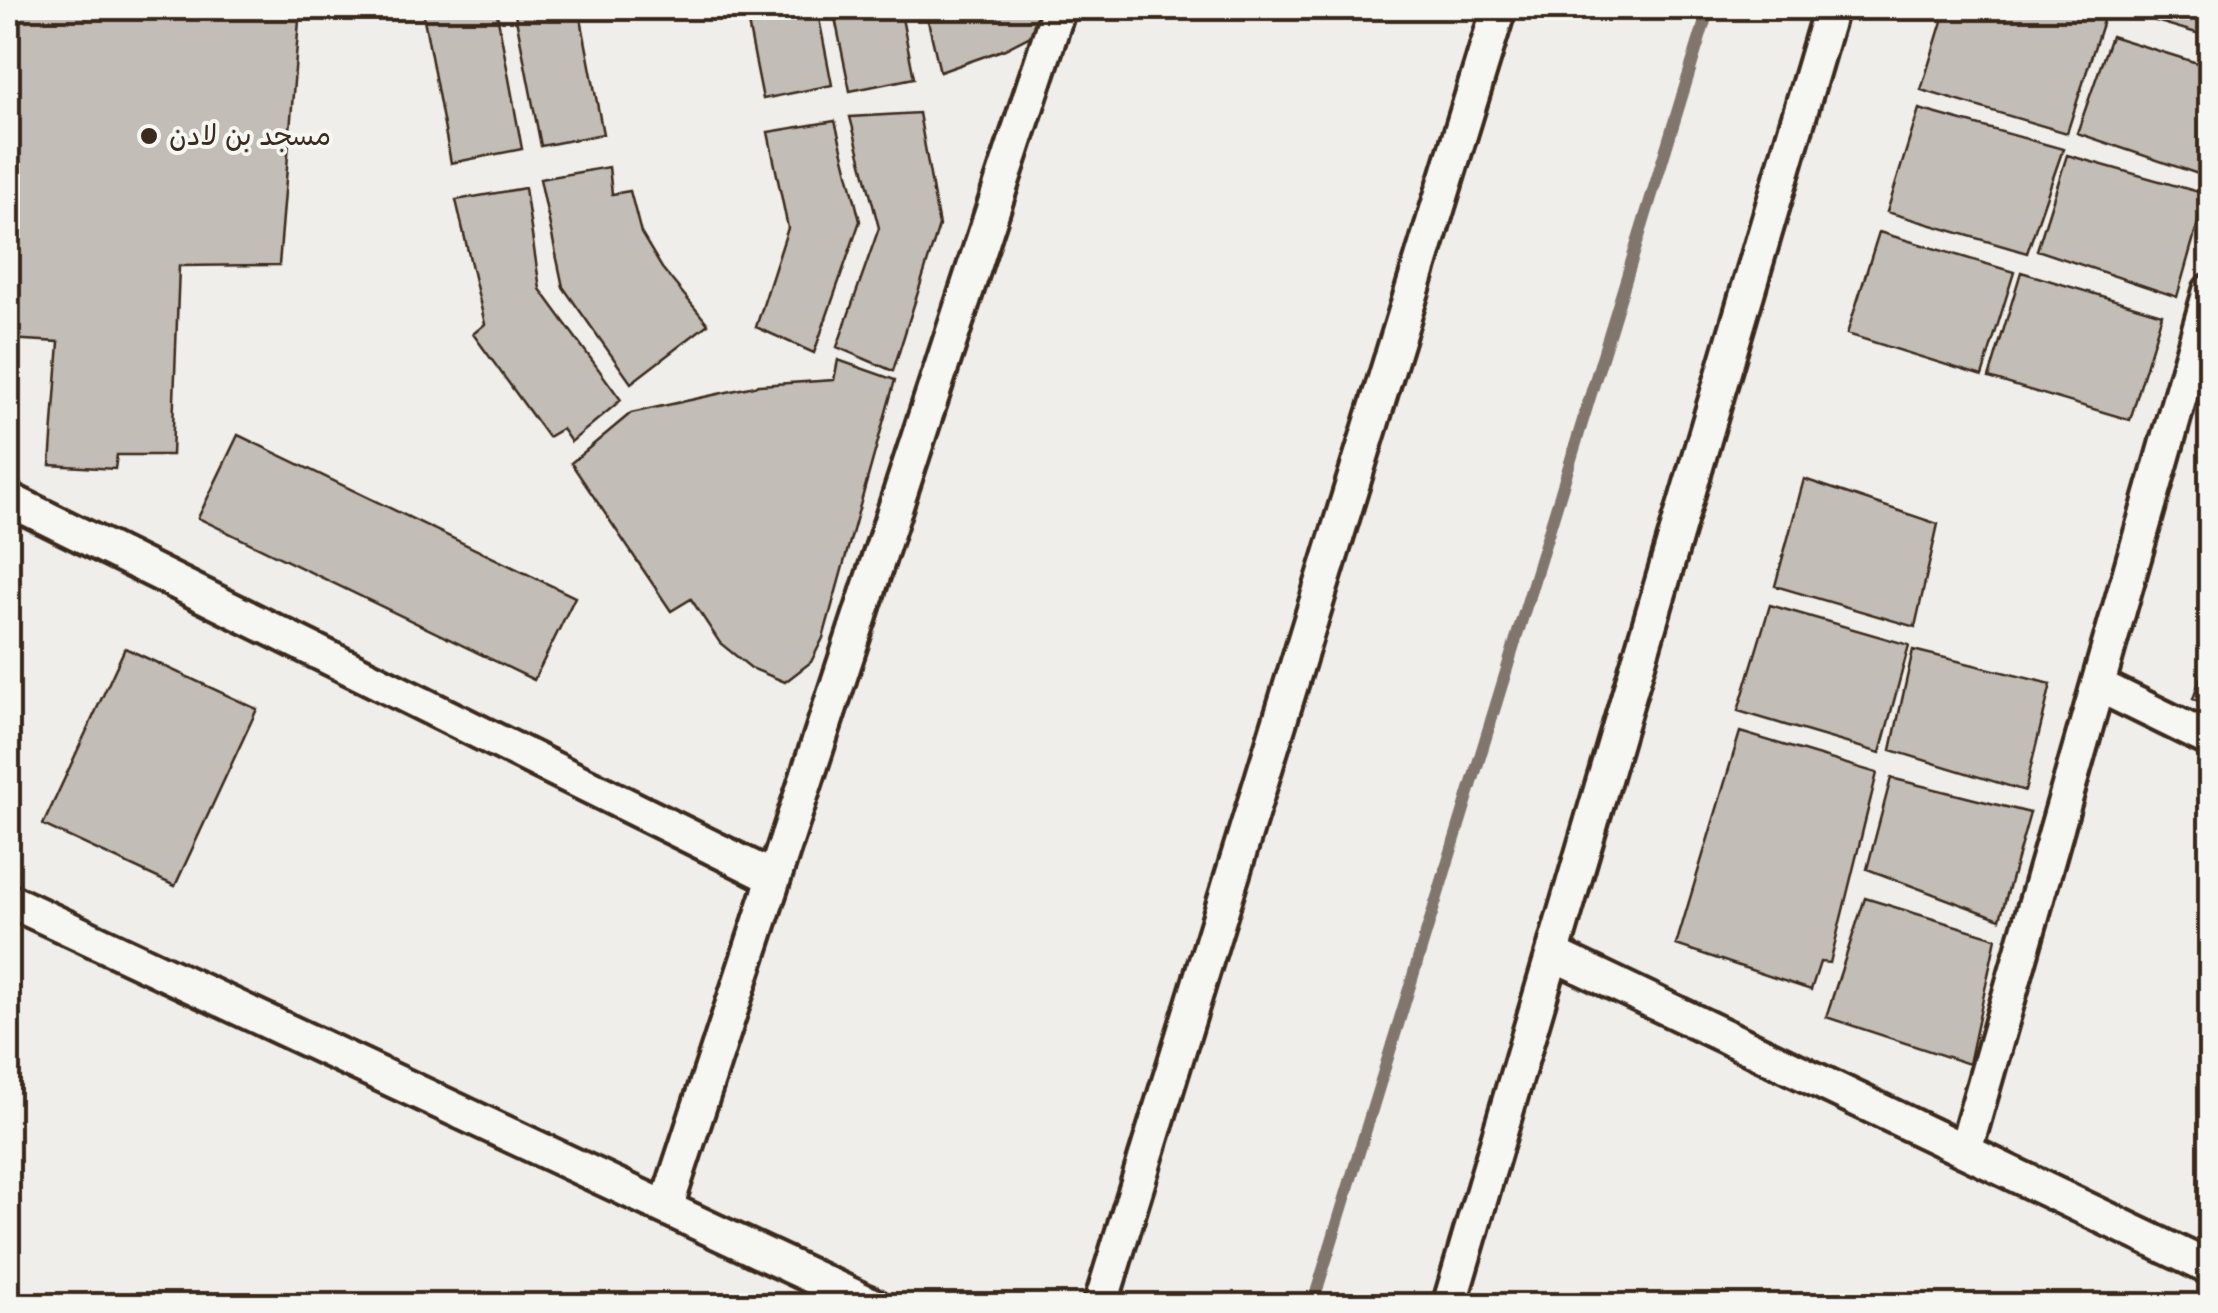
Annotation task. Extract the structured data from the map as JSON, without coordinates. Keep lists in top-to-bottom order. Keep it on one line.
{"places":["مسجد بن لادن"]}
